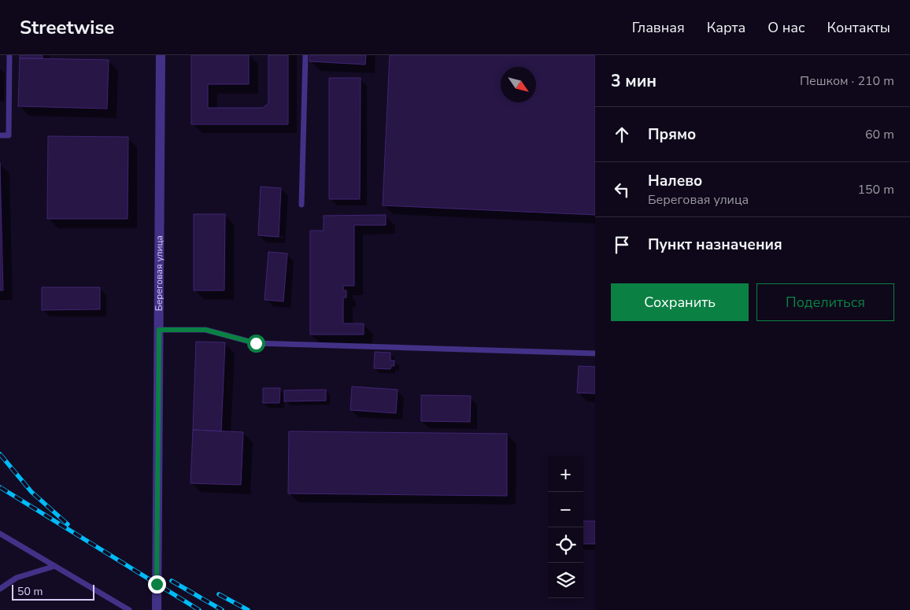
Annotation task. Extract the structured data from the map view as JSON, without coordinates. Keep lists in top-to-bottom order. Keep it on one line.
{"streets":{"street":["Береговая улица"]},"scale_bar":"50 m","north":"bottom right","page":{"header":"Streetwise","nav":["Главная","Карта","О нас","Контакты"],"heading":["3 мин","Пешком · 210 m"],"list":[["Прямо","60 m"],["Налево","Береговая улица","150 m"],"Пункт назначения"],"buttons":["Сохранить","Поделиться"],"map_buttons":["+","−"],"scale":"50 m"}}
